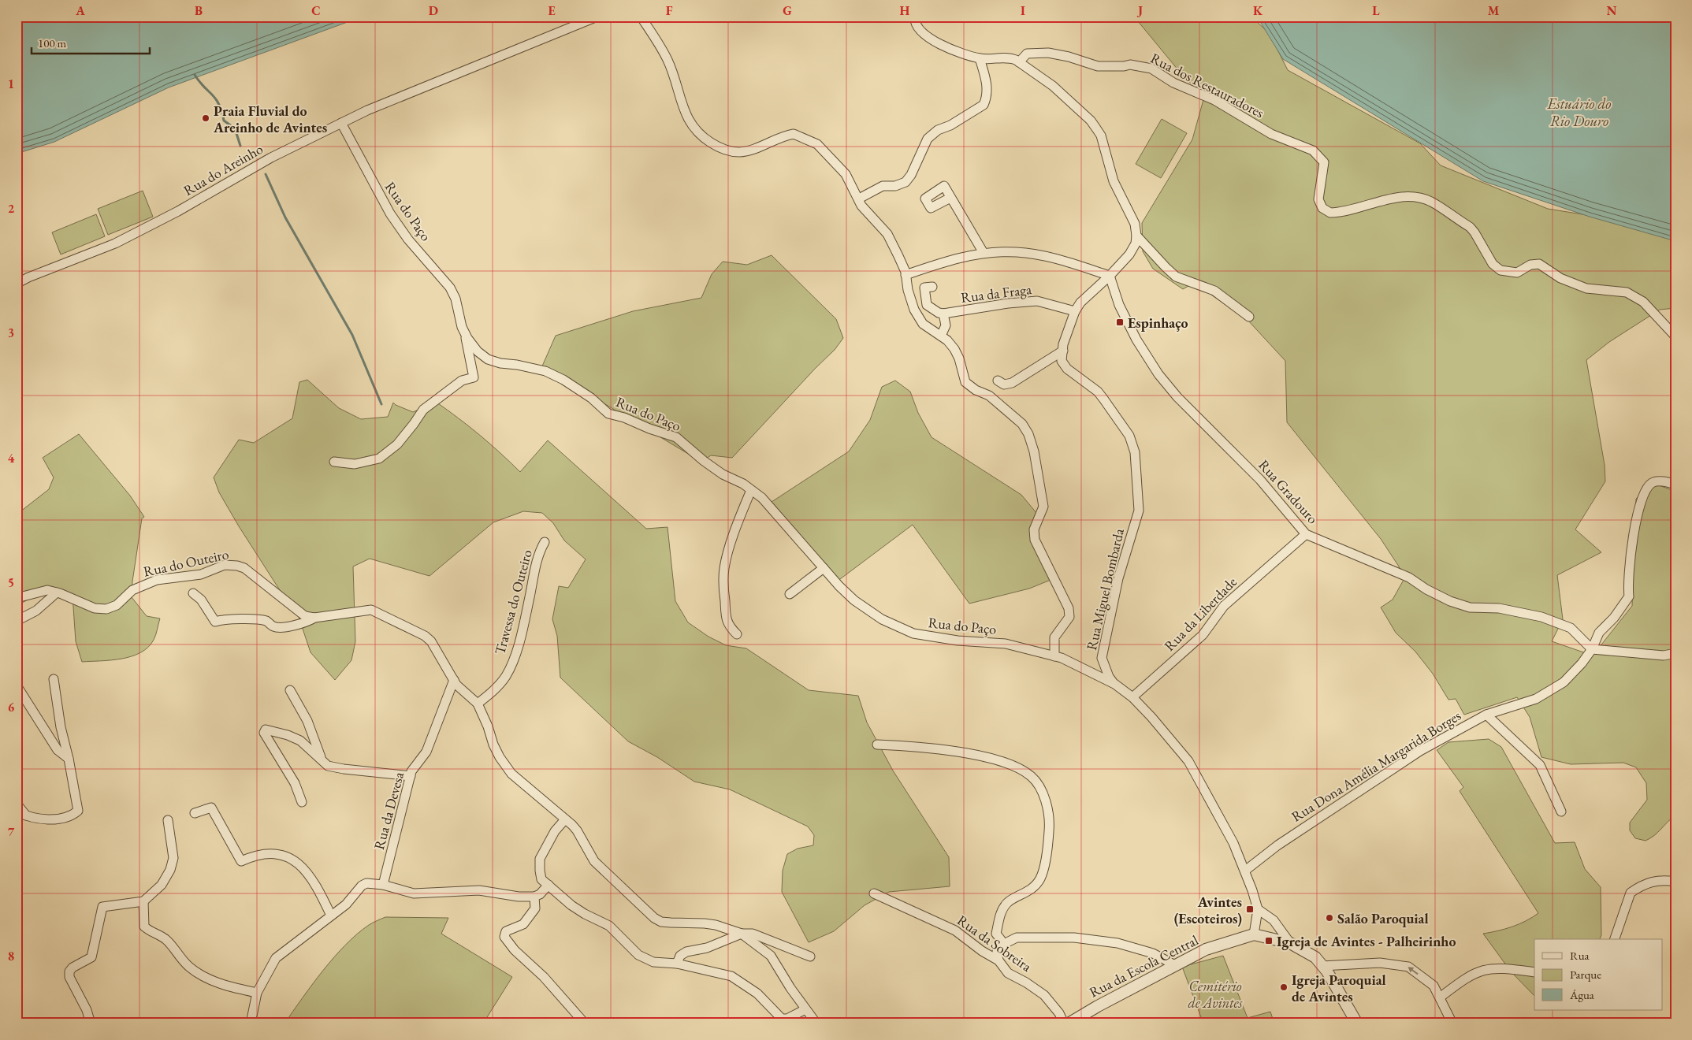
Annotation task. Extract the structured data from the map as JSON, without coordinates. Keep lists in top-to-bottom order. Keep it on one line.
{"streets":{"street":["Rua dos Restauradores","Rua do Areinho","Rua do Paço","Rua da Fraga","Rua Gradouro","Rua do Outeiro","Rua Miguel Bombarda","Travessa do Outeiro","Rua da Liberdade","Rua Dona Amélia Margarida Borges","Rua da Devesa","Rua da Sobreira","Rua da Escola Central"]},"crossings":[["Rua do Areinho","Rua do Paço"],["Rua do Paço","Rua Miguel Bombarda"],["Rua da Fraga","Rua Miguel Bombarda"],["Rua Gradouro","Rua Miguel Bombarda"],["Rua Gradouro","Rua da Liberdade"],["Rua Gradouro","Rua Dona Amélia Margarida Borges"],["Rua Miguel Bombarda","Rua da Liberdade"],["Rua Miguel Bombarda","Rua Dona Amélia Margarida Borges"],["Rua Miguel Bombarda","Rua da Escola Central"]],"water":["Estuário do Rio Douro"],"parks":["Cemitério de Avintes"],"places":{"other":["Praia Fluvial do Areinho de Avintes","Salão Paroquial","Igreja Paroquial de Avintes"],"transit":["Espinhaço","Avintes (Escoteiros)","Igreja de Avintes - Palheirinho"]},"legend":["Rua","Parque","Água"],"scale_bar":"100 m","grid":{"columns":["A","B","C","D","E","F","G","H","I","J","K","L","M","N"],"rows":["1","2","3","4","5","6","7","8"]}}
